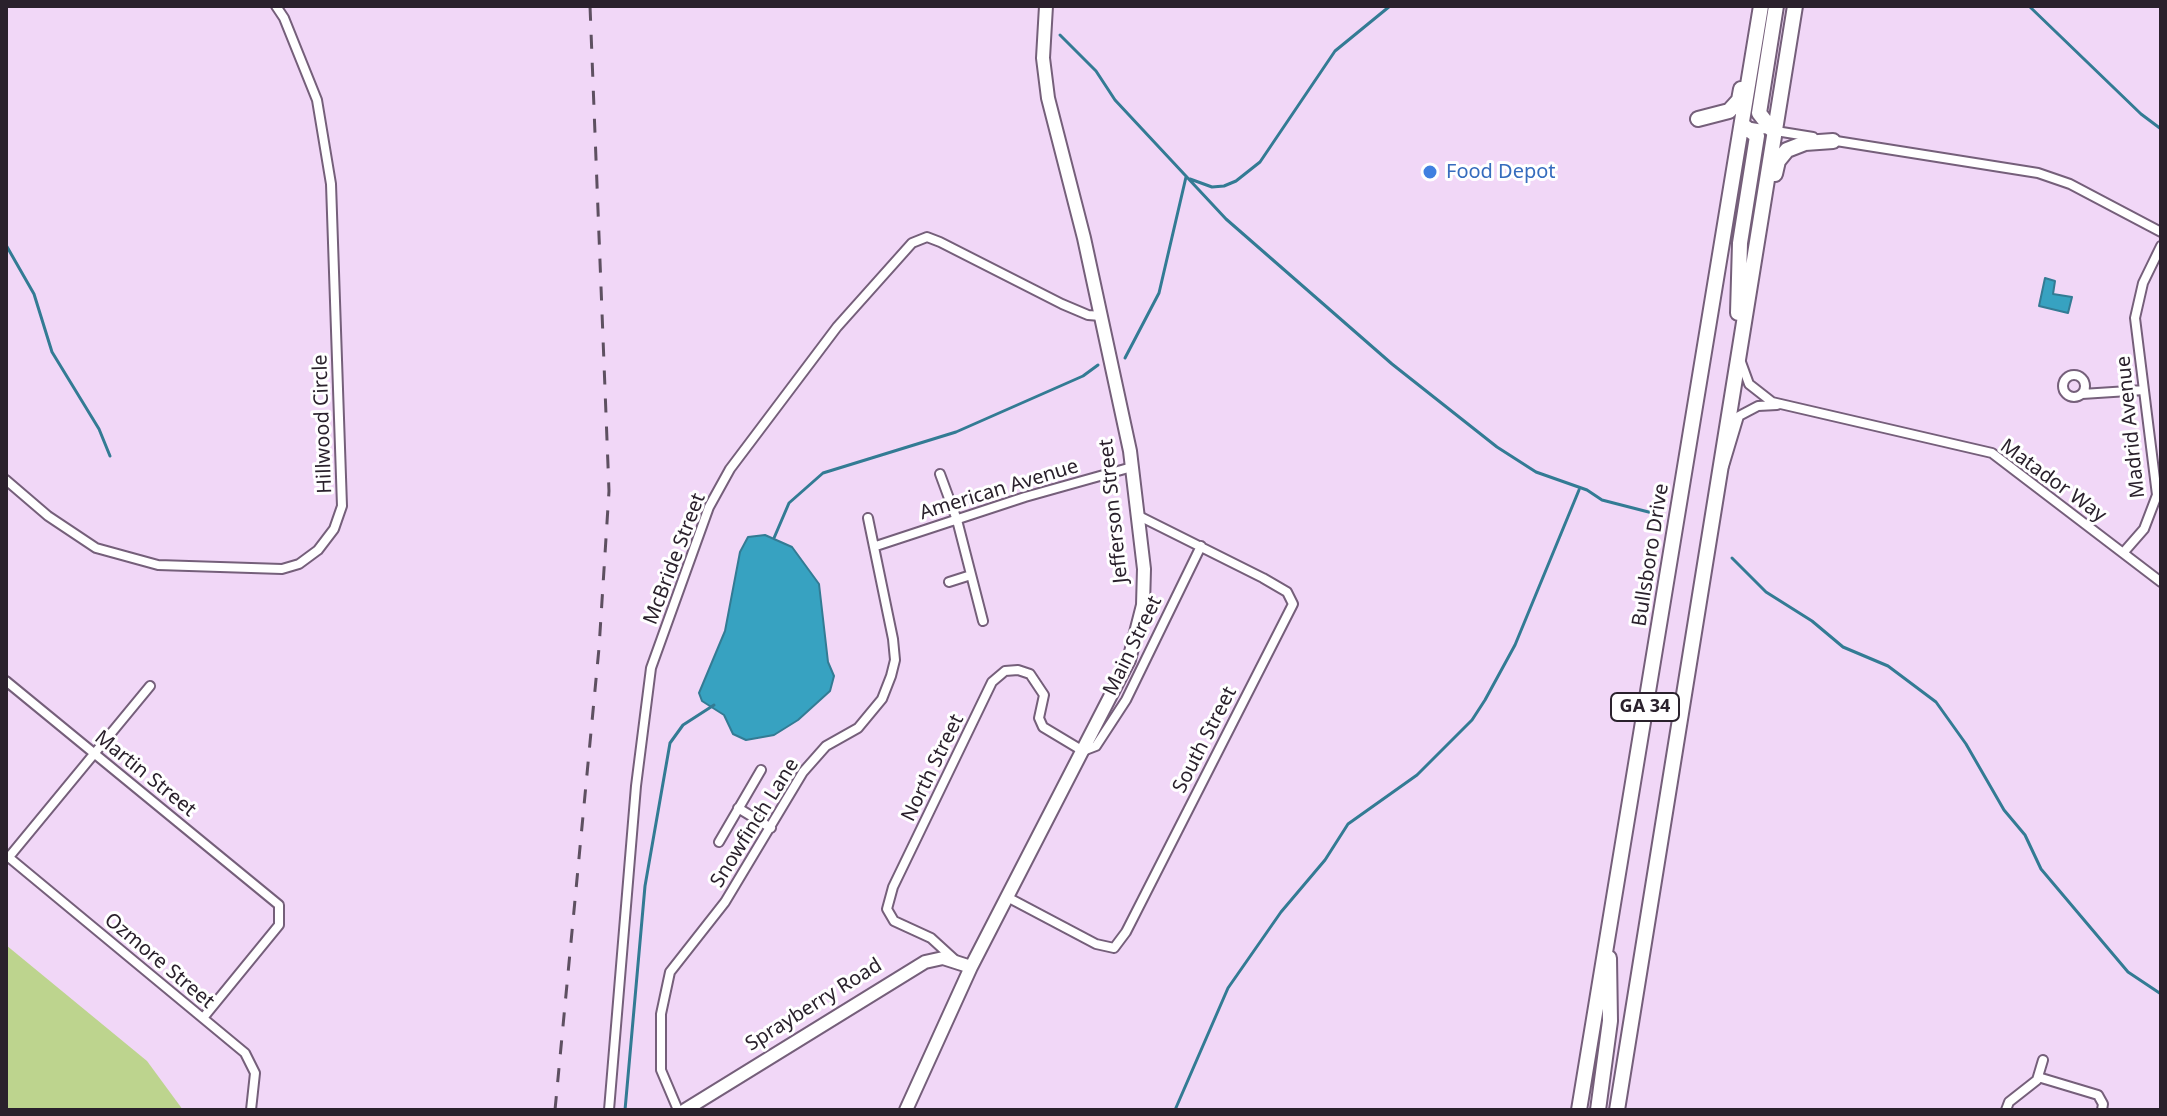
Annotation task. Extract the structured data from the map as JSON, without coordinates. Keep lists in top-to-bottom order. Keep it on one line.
{"streets":{"main road":["Bullsboro Drive","GA 34"],"street":["Hillwood Circle","Madrid Avenue","Matador Way","American Avenue","Jefferson Street","McBride Street","Main Street","South Street","North Street","Martin Street","Snowfinch Lane","Ozmore Street","Sprayberry Road"]},"crossings":[["Madrid Avenue","Matador Way"],["Matador Way","GA 34"],["American Avenue","Jefferson Street"],["American Avenue","Snowfinch Lane"],["Jefferson Street","McBride Street"],["Jefferson Street","Main Street"],["Jefferson Street","South Street"],["Jefferson Street","North Street"],["Main Street","South Street"],["Main Street","North Street"],["North Street","Sprayberry Road"],["Martin Street","Ozmore Street"]],"places":["Food Depot"]}
